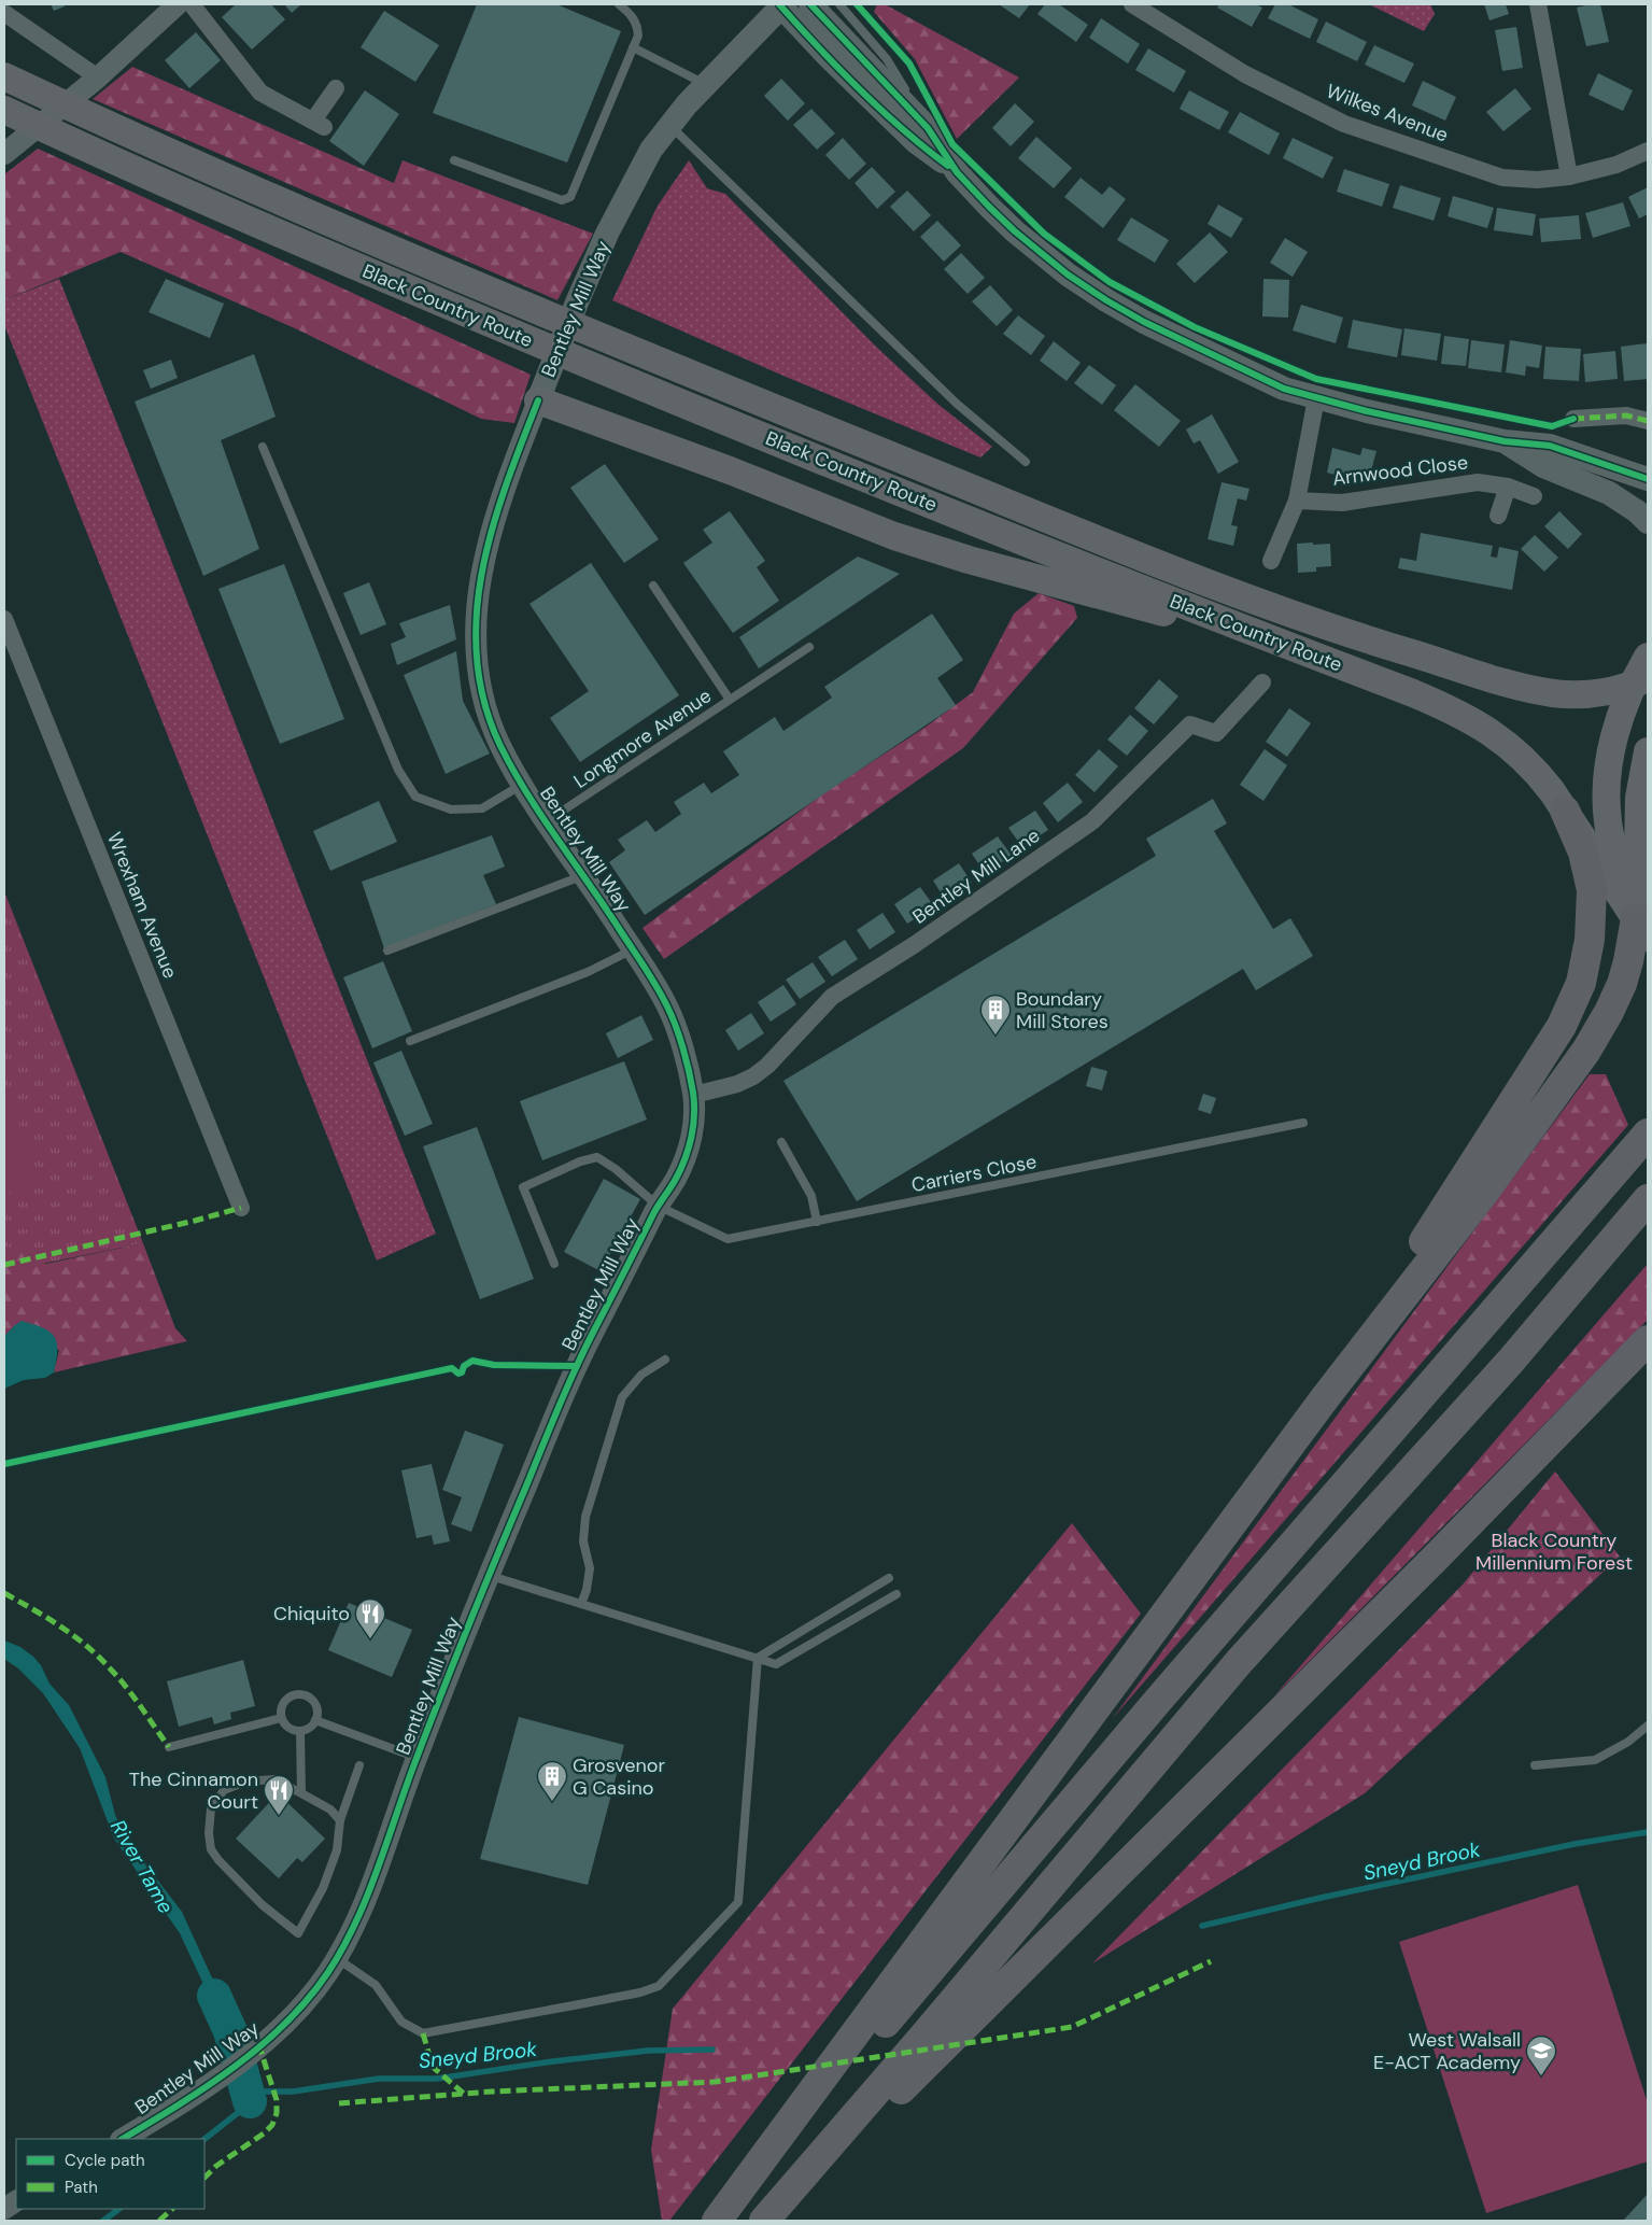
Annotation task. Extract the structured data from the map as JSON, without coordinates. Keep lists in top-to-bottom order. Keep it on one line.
{"streets":{"highway":["Black Country Route"],"main road":["Bentley Mill Way"],"street":["Wilkes Avenue","Arnwood Close","Bentley Mill Lane","Wrexham Avenue"],"lane":["Longmore Avenue","Carriers Close"]},"crossings":[["Bentley Mill Way","Longmore Avenue"],["Bentley Mill Way","Bentley Mill Lane"],["Bentley Mill Way","Carriers Close"]],"water":["Sneyd Brook","River Tame"],"parks":["Black Country Millennium Forest"],"places":{"building":["Boundary Mill Stores","Grosvenor G Casino"],"restaurant":["Chiquito","The Cinnamon Court"],"school or university":["West Walsall E-ACT Academy"]},"legend":["Cycle path","Path"]}
